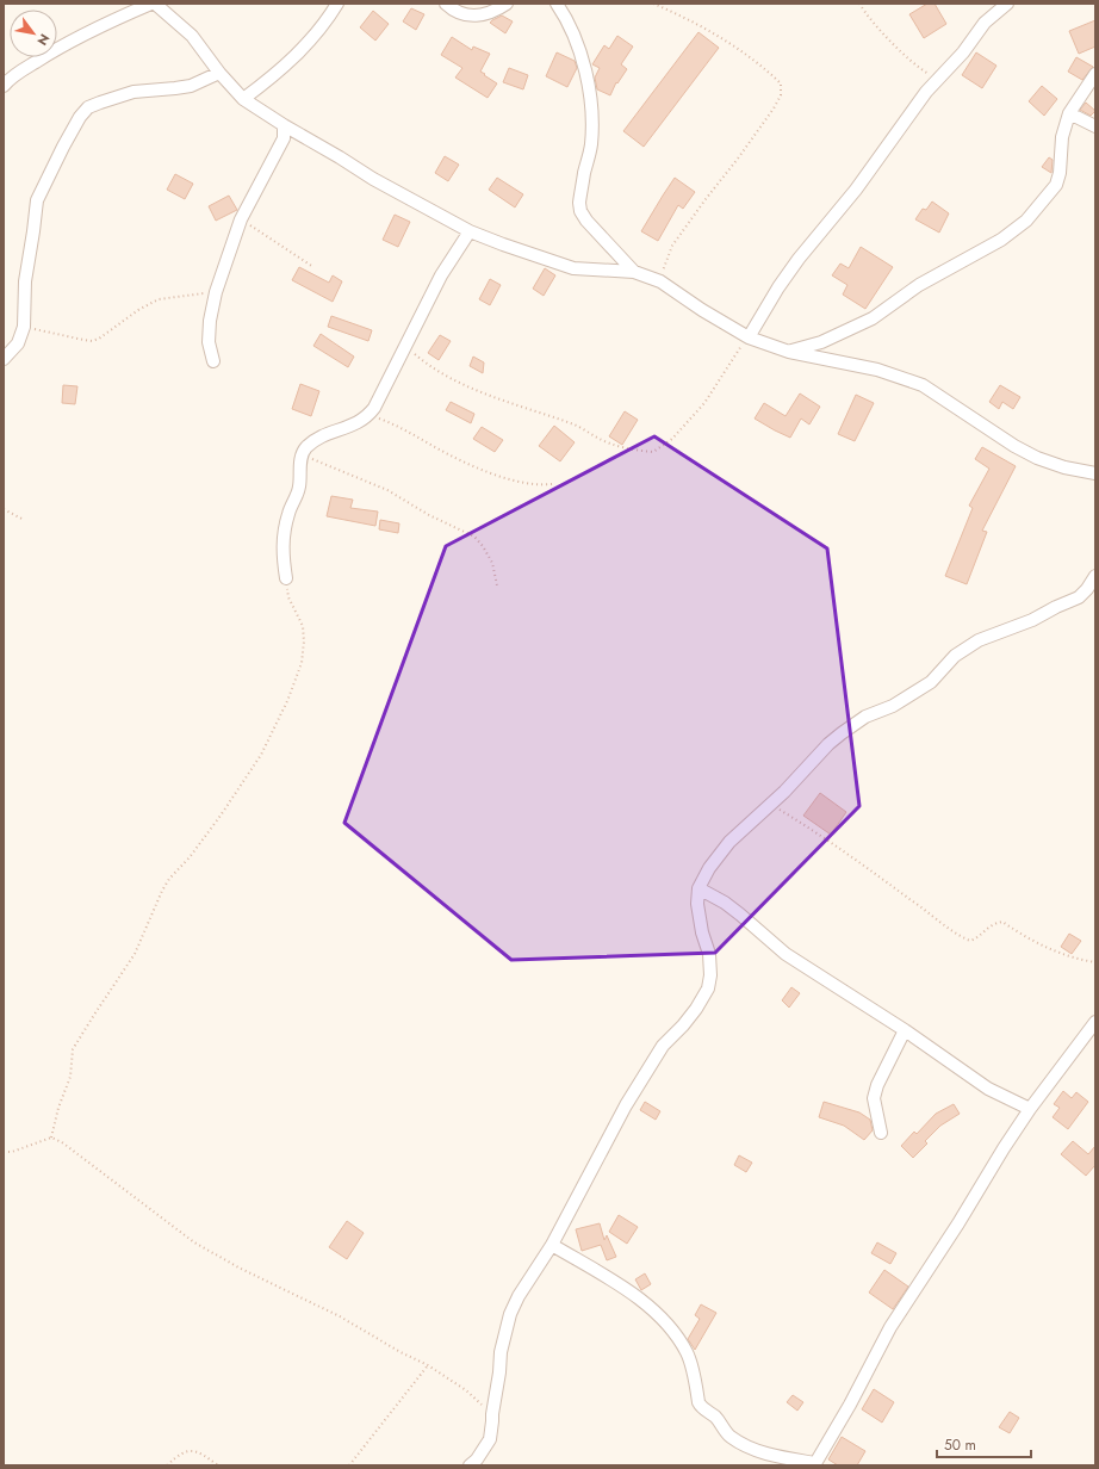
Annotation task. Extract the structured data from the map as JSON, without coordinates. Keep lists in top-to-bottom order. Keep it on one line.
{"scale_bar":"50 m","north":"bottom right"}
